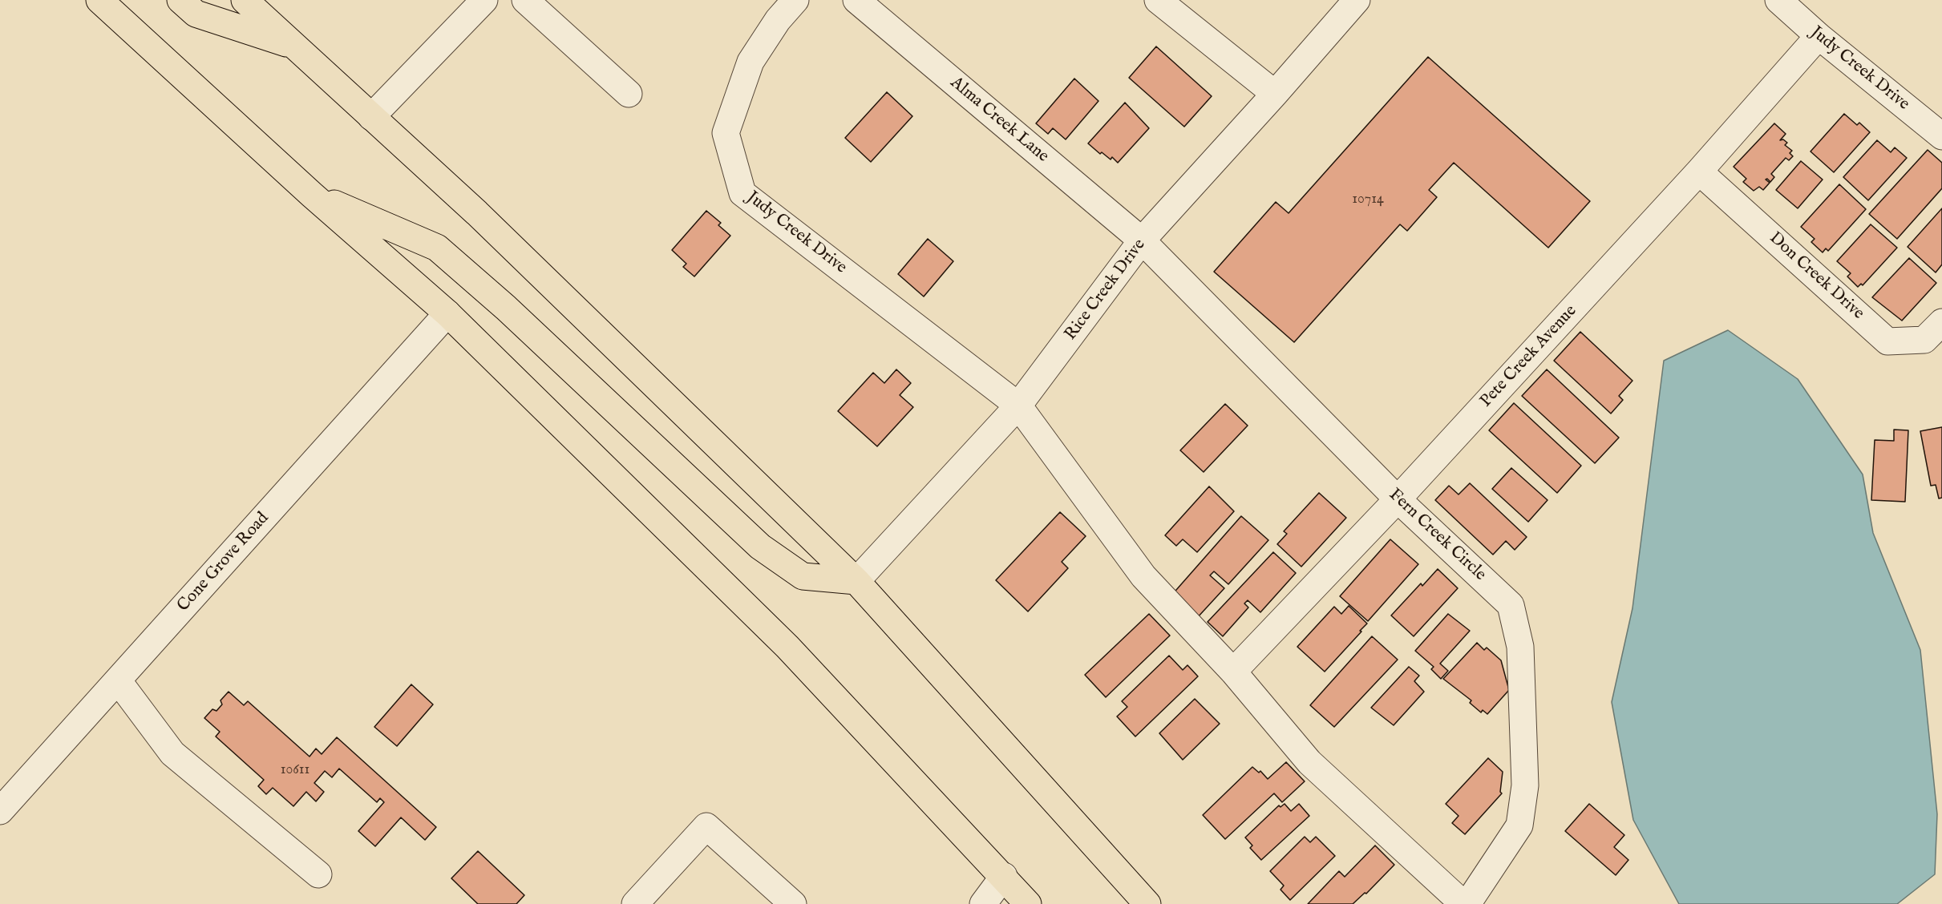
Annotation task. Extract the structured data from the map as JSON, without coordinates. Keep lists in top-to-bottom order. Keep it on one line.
{"streets":{"street":["Judy Creek Drive","Alma Creek Lane","Don Creek Drive","Rice Creek Drive","Pete Creek Avenue","Fern Creek Circle","Cone Grove Road"]},"crossings":[["Judy Creek Drive","Rice Creek Drive"],["Judy Creek Drive","Pete Creek Avenue"],["Alma Creek Lane","Rice Creek Drive"],["Alma Creek Lane","Fern Creek Circle"],["Don Creek Drive","Pete Creek Avenue"],["Rice Creek Drive","Fern Creek Circle"],["Pete Creek Avenue","Fern Creek Circle"]],"house_numbers":["10714","10611"]}
